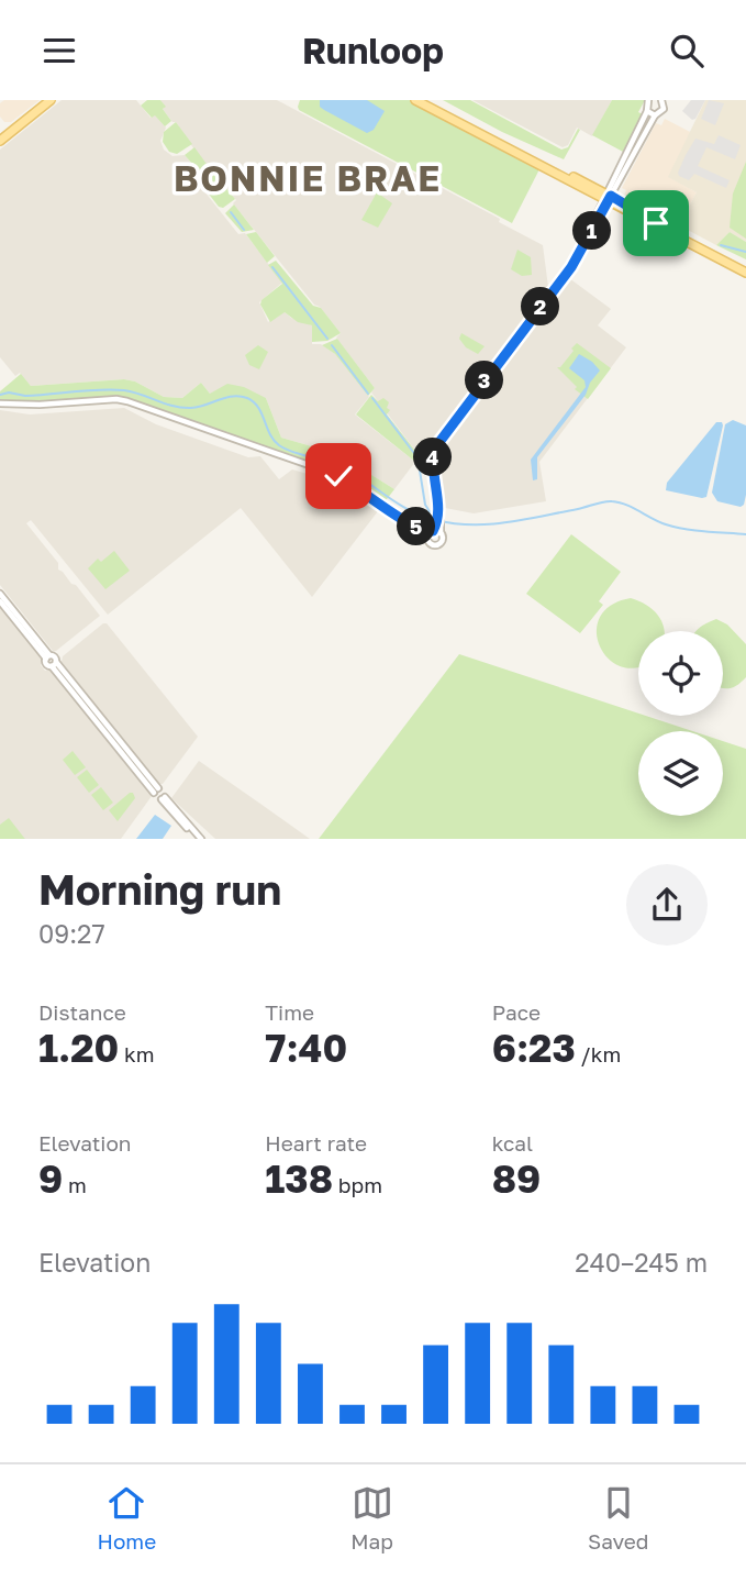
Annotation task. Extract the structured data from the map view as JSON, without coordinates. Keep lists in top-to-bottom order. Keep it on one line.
{"districts":["BONNIE BRAE"],"page":{"header":"Runloop","pins":["1","2","3","4","5"],"heading":["Morning run","09:27"],"stats":[["Distance","1.20 km"],["Time","7:40"],["Pace","6:23 /km"],["Elevation","9 m"],["Heart rate","138 bpm"],["kcal","89"]],"chart":["Elevation","240–245 m"],"tabs":["Home","Map","Saved"]}}
